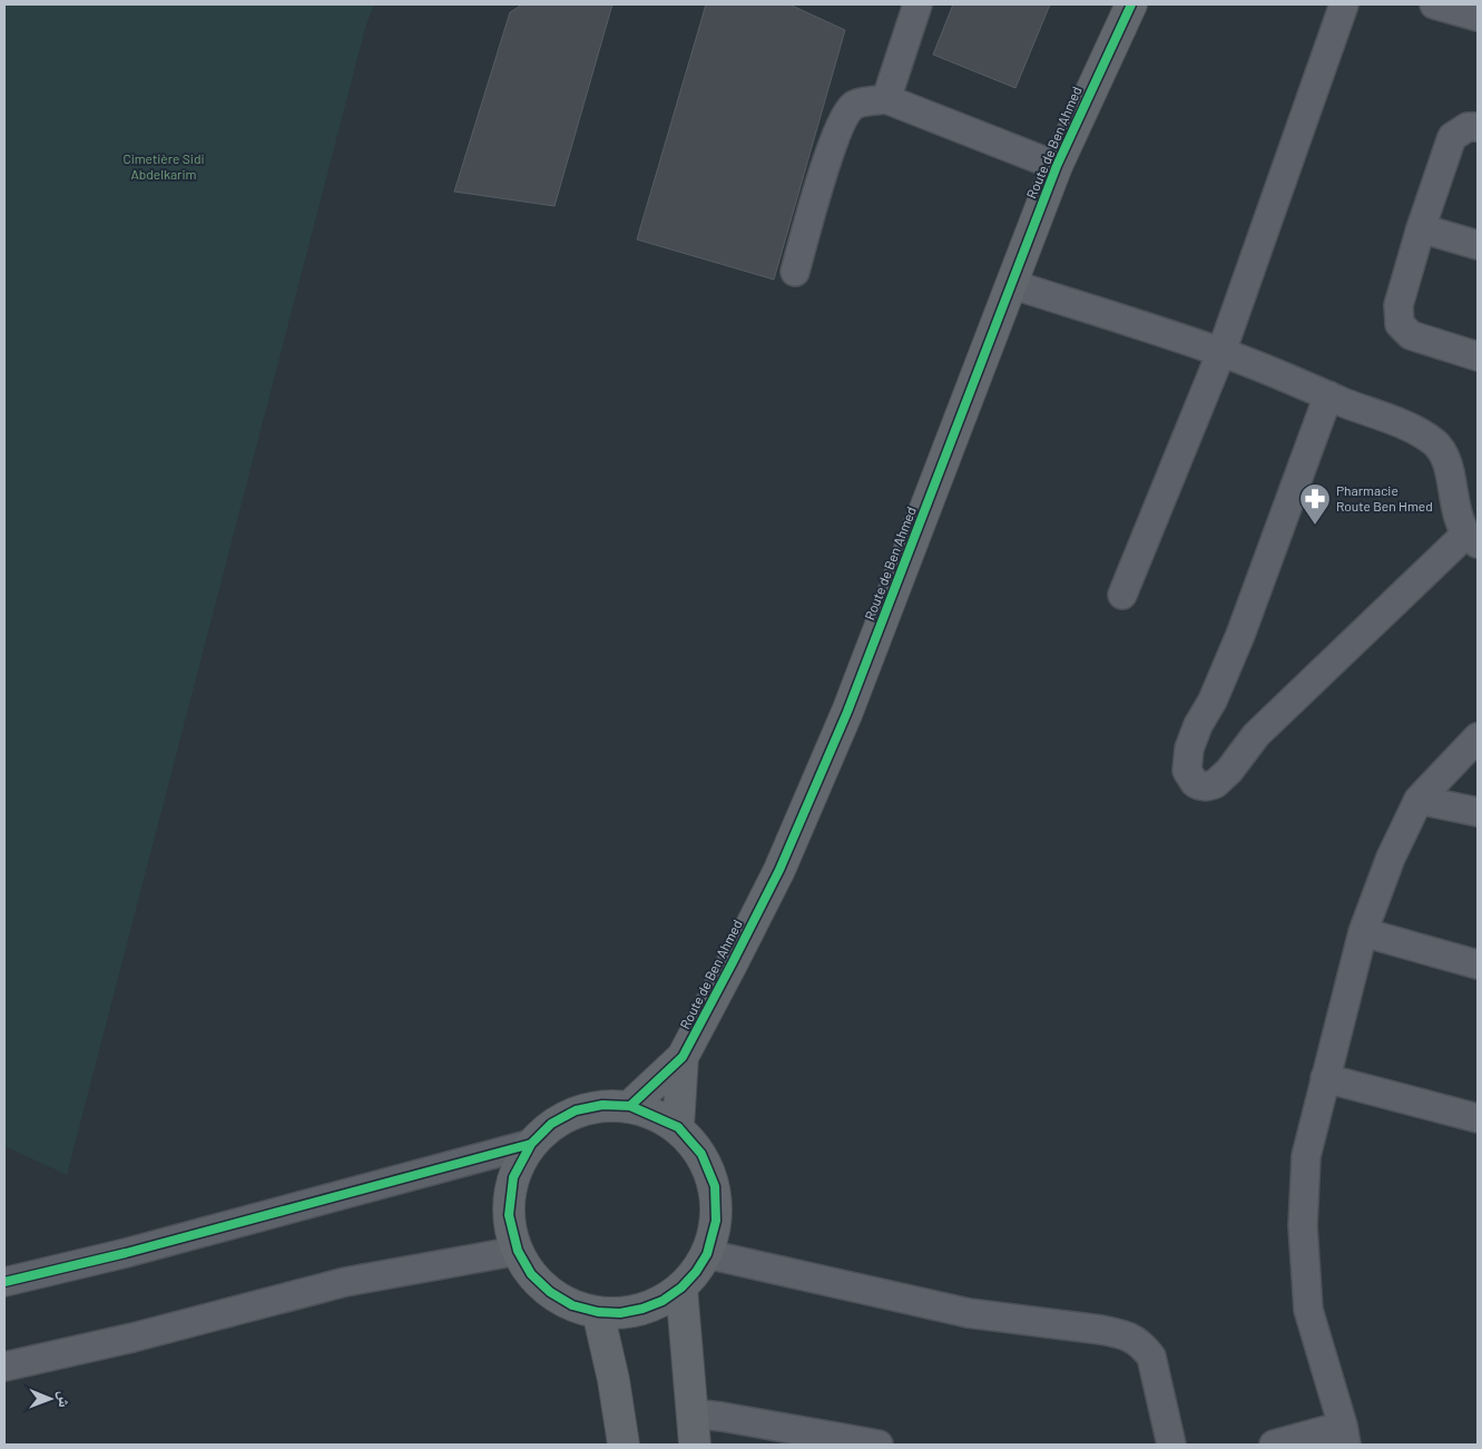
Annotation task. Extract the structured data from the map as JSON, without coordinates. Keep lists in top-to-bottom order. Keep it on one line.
{"streets":{"street":["Route de Ben Ahmed"]},"parks":["Cimetière Sidi Abdelkarim"],"places":{"pharmacy":["Pharmacie Route Ben Hmed"]},"north":"right"}
